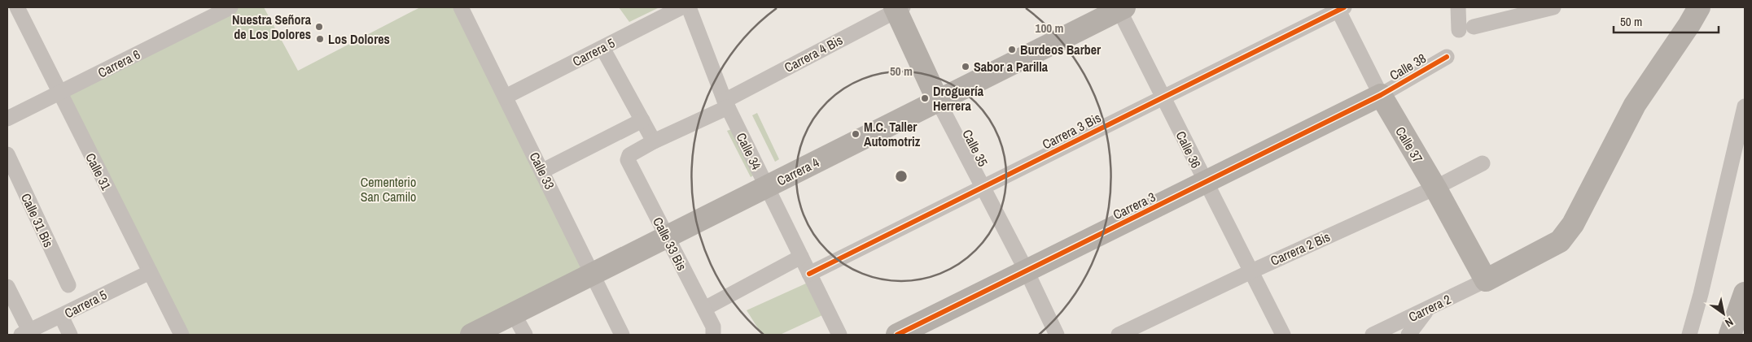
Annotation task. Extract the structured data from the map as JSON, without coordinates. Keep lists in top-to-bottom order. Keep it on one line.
{"streets":{"street":["Carrera 5","Carrera 4 Bis","Carrera 6","Calle 38","Carrera 3 Bis","Calle 37","Calle 35","Calle 36","Calle 34","Calle 33","Calle 31","Carrera 4","Carrera 3","Calle 31 Bis","Calle 33 Bis","Carrera 2 Bis","Carrera 2"]},"crossings":[["Carrera 5","Calle 33"],["Carrera 5","Calle 31"],["Carrera 4 Bis","Calle 35"],["Carrera 4 Bis","Calle 34"],["Carrera 6","Calle 31"],["Calle 38","Calle 37"],["Calle 38","Carrera 3"],["Carrera 3 Bis","Calle 37"],["Carrera 3 Bis","Calle 35"],["Carrera 3 Bis","Calle 36"],["Carrera 3 Bis","Calle 34"],["Calle 37","Carrera 3"],["Calle 37","Carrera 2 Bis"],["Calle 37","Carrera 2"],["Calle 35","Carrera 4"],["Calle 35","Carrera 3"],["Calle 36","Carrera 4"],["Calle 36","Carrera 3"],["Calle 36","Carrera 2 Bis"],["Calle 34","Carrera 4"],["Calle 33","Carrera 4"],["Carrera 4","Calle 33 Bis"]],"parks":["Cementerio San Camilo"],"places":["Nuestra Señora de Los Dolores","Los Dolores","Burdeos Barber","Sabor a Parilla","Droguería Herrera","M.C. Taller Automotriz"],"scale_bar":"50 m","north":"bottom right","rings":["100 m","50 m"]}
